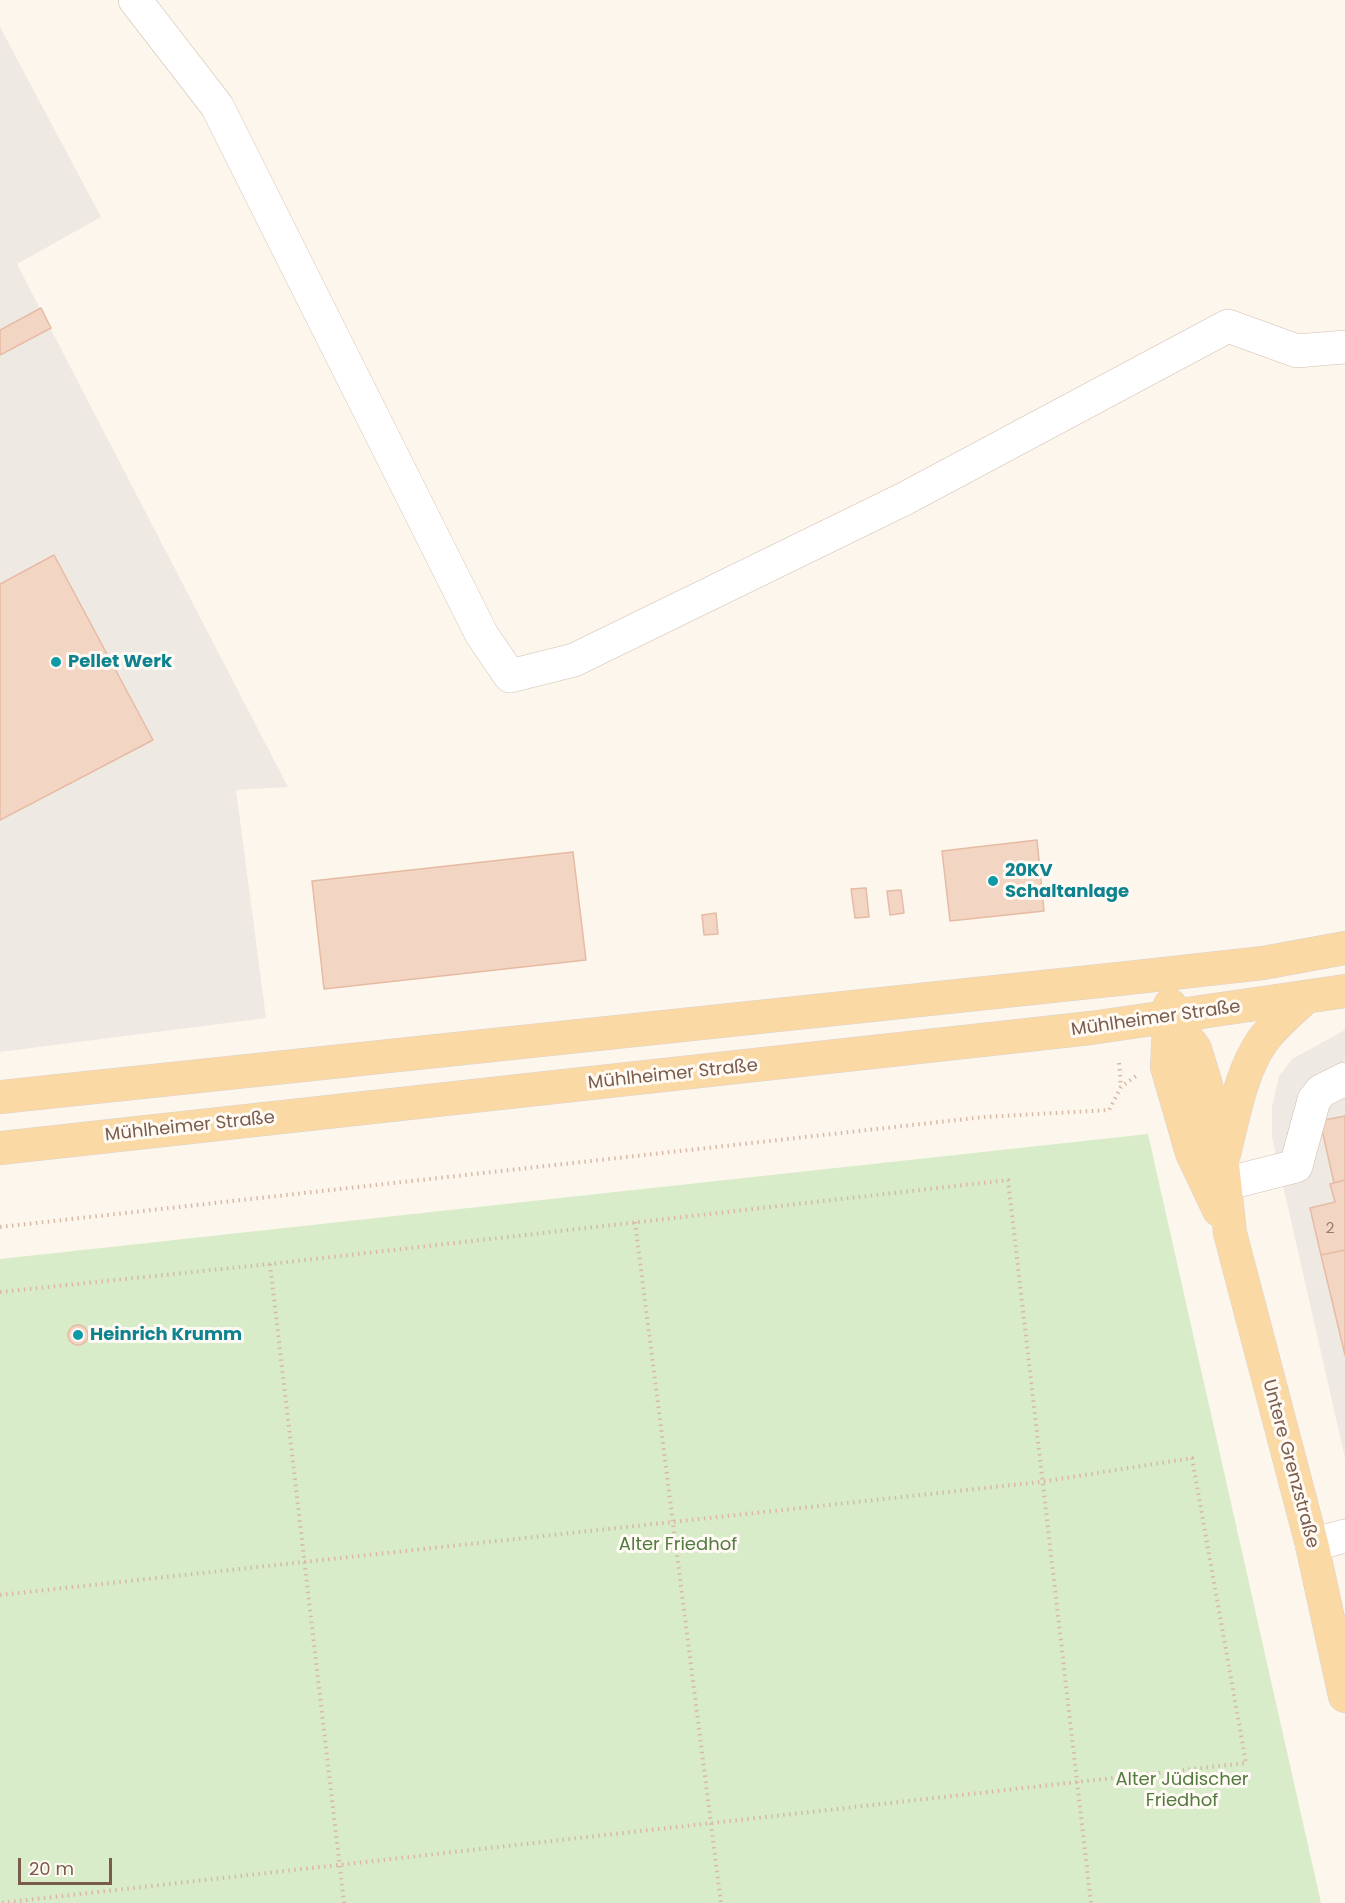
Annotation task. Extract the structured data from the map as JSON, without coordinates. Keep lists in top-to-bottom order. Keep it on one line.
{"streets":{"main road":["Mühlheimer Straße","Untere Grenzstraße"]},"crossings":[["Mühlheimer Straße","Untere Grenzstraße"]],"parks":["Alter Friedhof","Alter Jüdischer Friedhof"],"places":["Pellet Werk","20KV Schaltanlage","Heinrich Krumm"],"house_numbers":["2"],"scale_bar":"20 m"}
